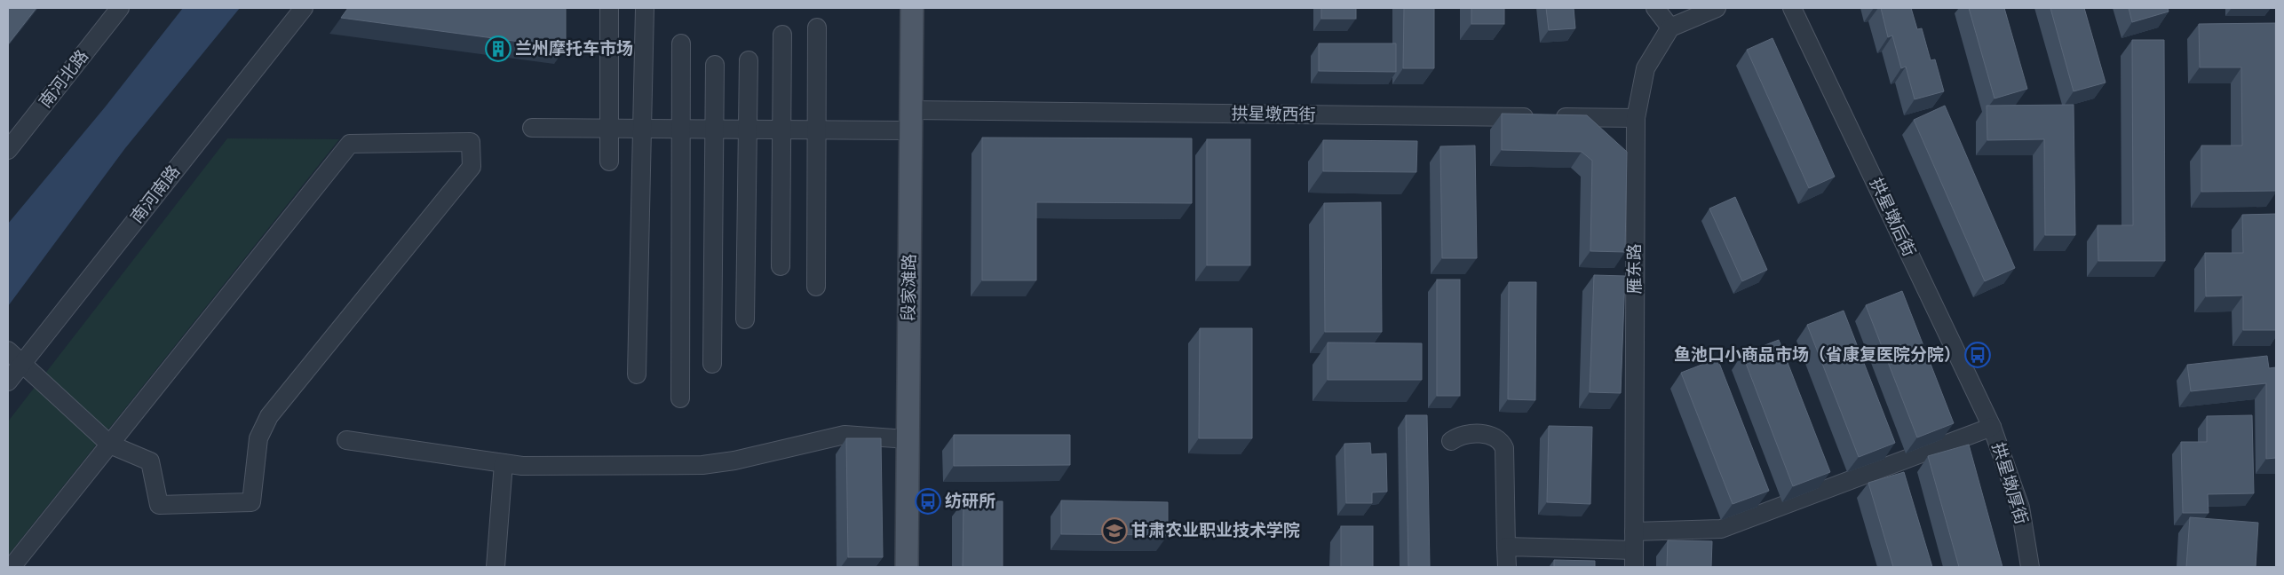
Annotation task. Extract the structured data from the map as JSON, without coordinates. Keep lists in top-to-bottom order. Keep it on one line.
{"streets":{"main road":["段家滩路"],"street":["南河北路","拱星墩西街","南河南路","拱星墩后街","雁东路","拱星墩厚街"]},"crossings":[["拱星墩西街","雁东路"],["拱星墩西街","段家滩路"],["拱星墩后街","拱星墩厚街"]],"places":{"building":["兰州摩托车市场"],"bus stop":["鱼池口小商品市场（省康复医院分院）","纺研所"],"school or university":["甘肃农业职业技术学院"]}}
